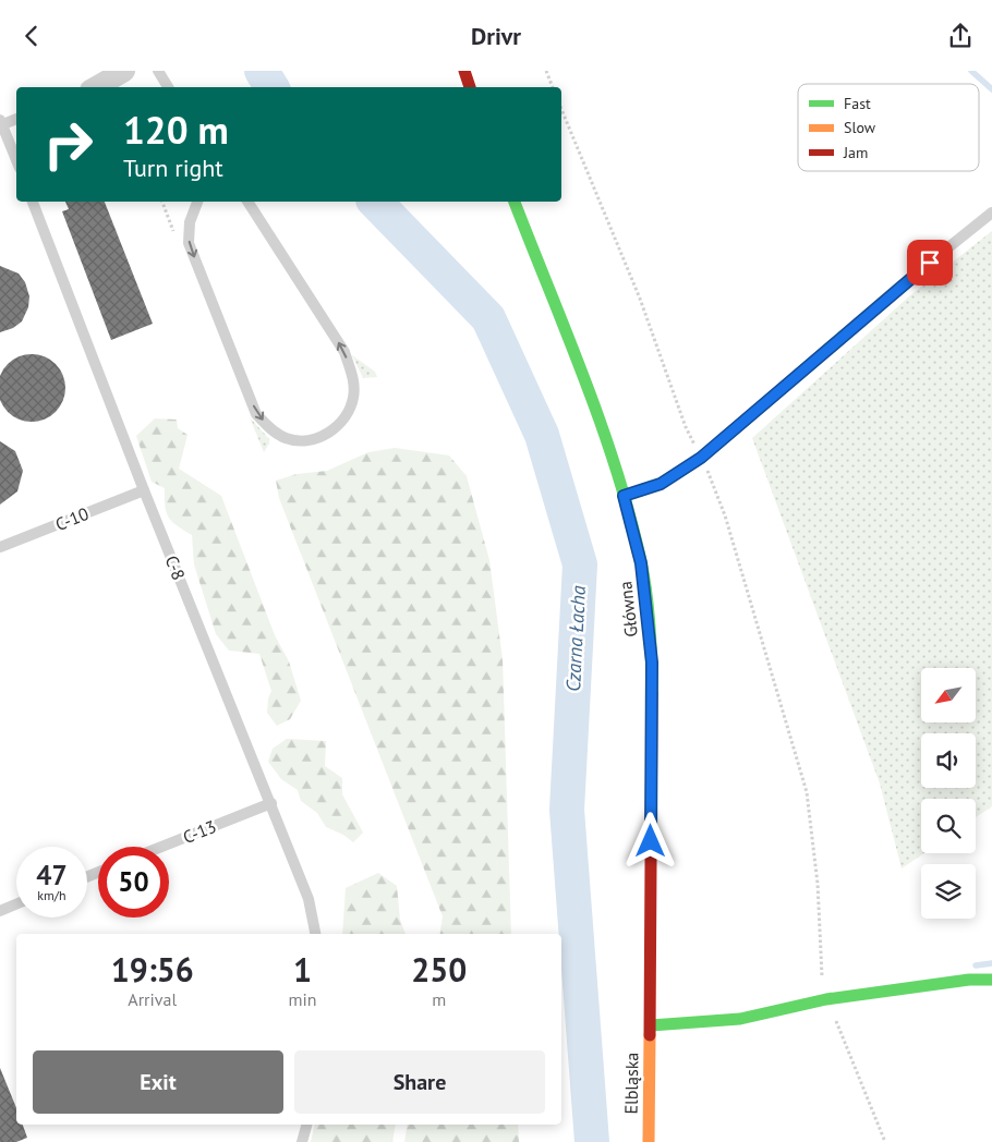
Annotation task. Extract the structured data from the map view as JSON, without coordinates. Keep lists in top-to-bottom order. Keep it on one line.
{"streets":{"main road":["Główna","Elbląska"],"lane":["C-10","C-8","C-13"]},"crossings":[["C-10","C-8"],["C-8","C-13"],["Główna","Elbląska"]],"water":["Czarna Łacha"],"legend":["Fast","Slow","Jam"],"north":"bottom left","page":{"header":"Drivr","turn":["120 m","Turn right"],"speed":"47 km/h","limit":"50","eta":["19:56","Arrival","1","min","250","m"],"buttons":["Exit","Share"]}}
